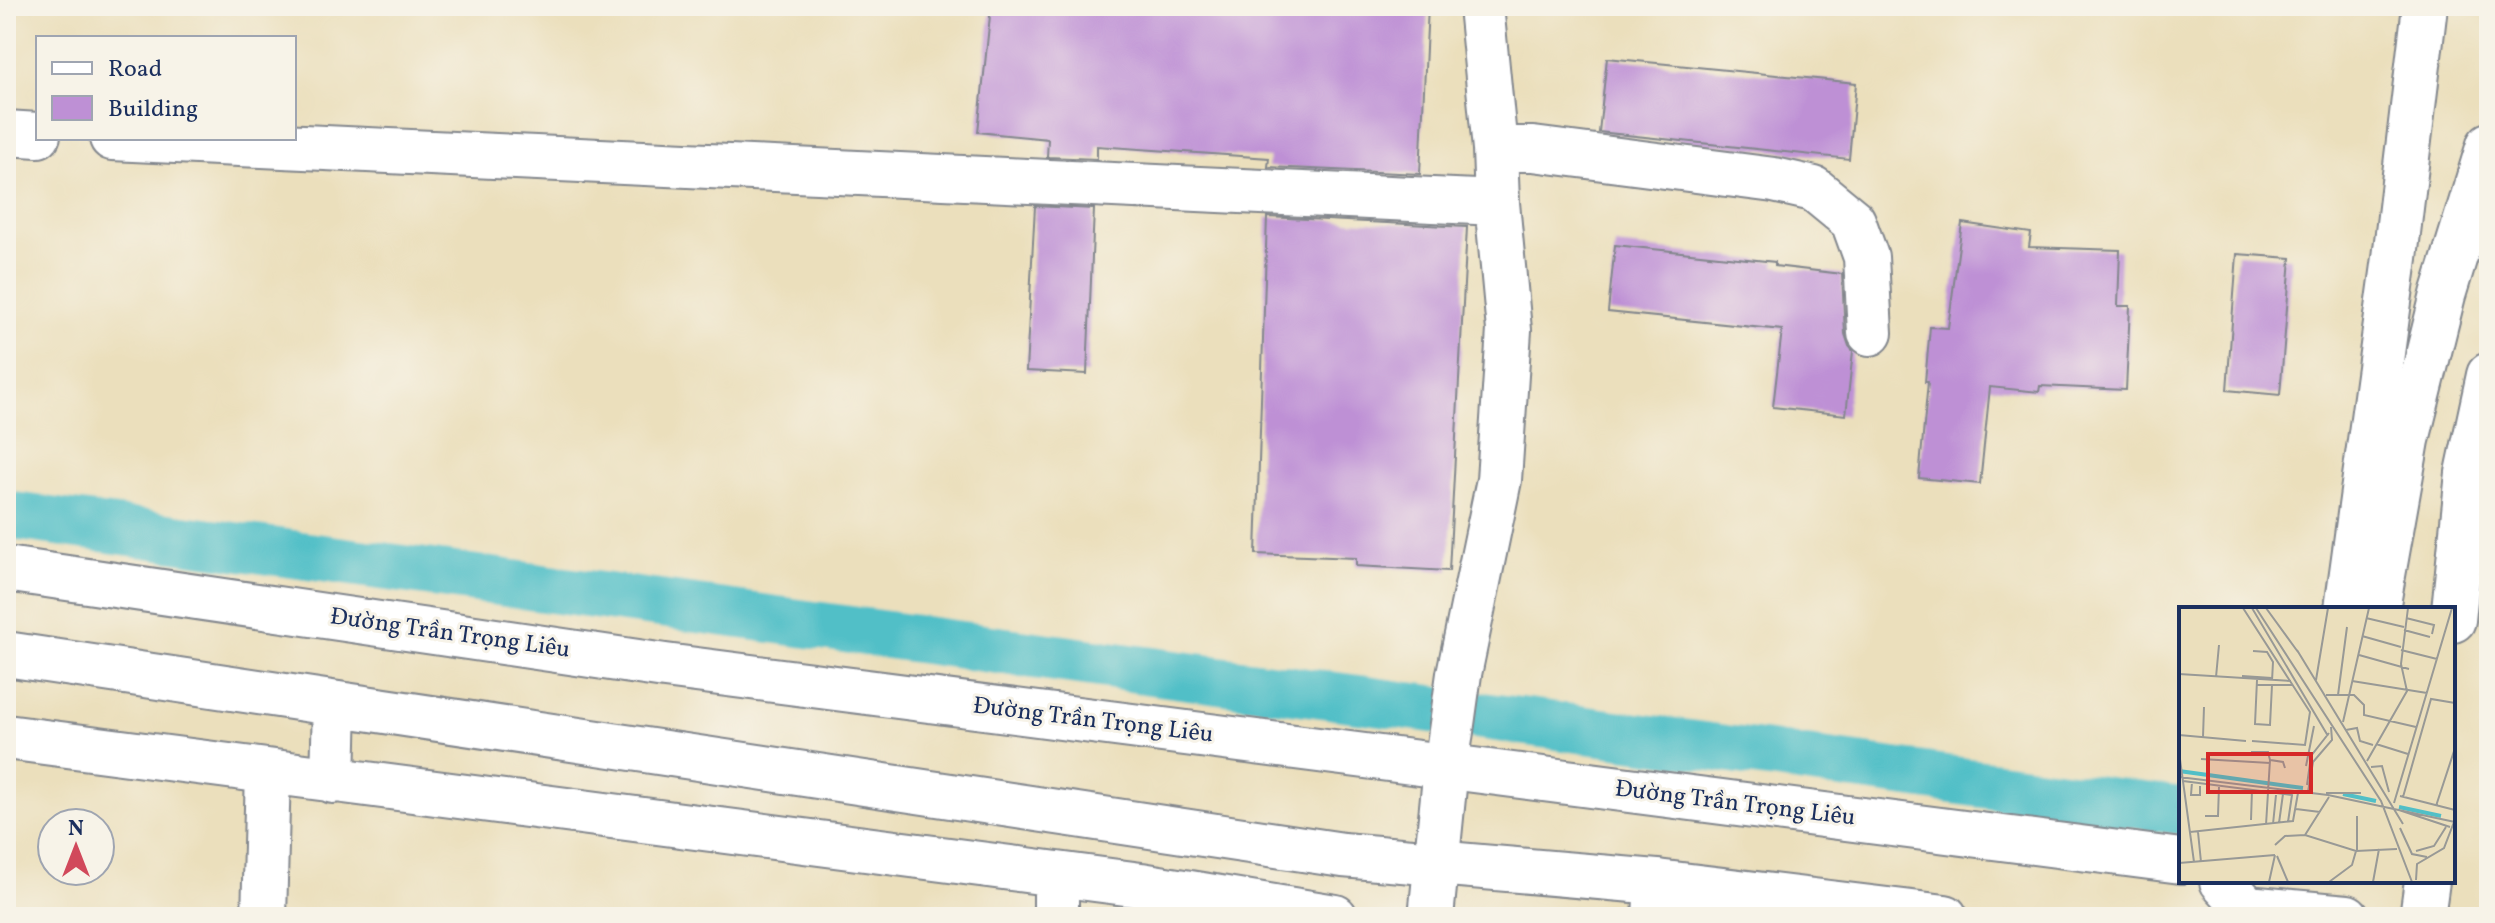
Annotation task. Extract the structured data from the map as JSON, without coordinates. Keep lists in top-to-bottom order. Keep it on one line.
{"streets":{"main road":["Đường Trần Trọng Liêu"]},"legend":["Road","Building"],"north":"top"}
